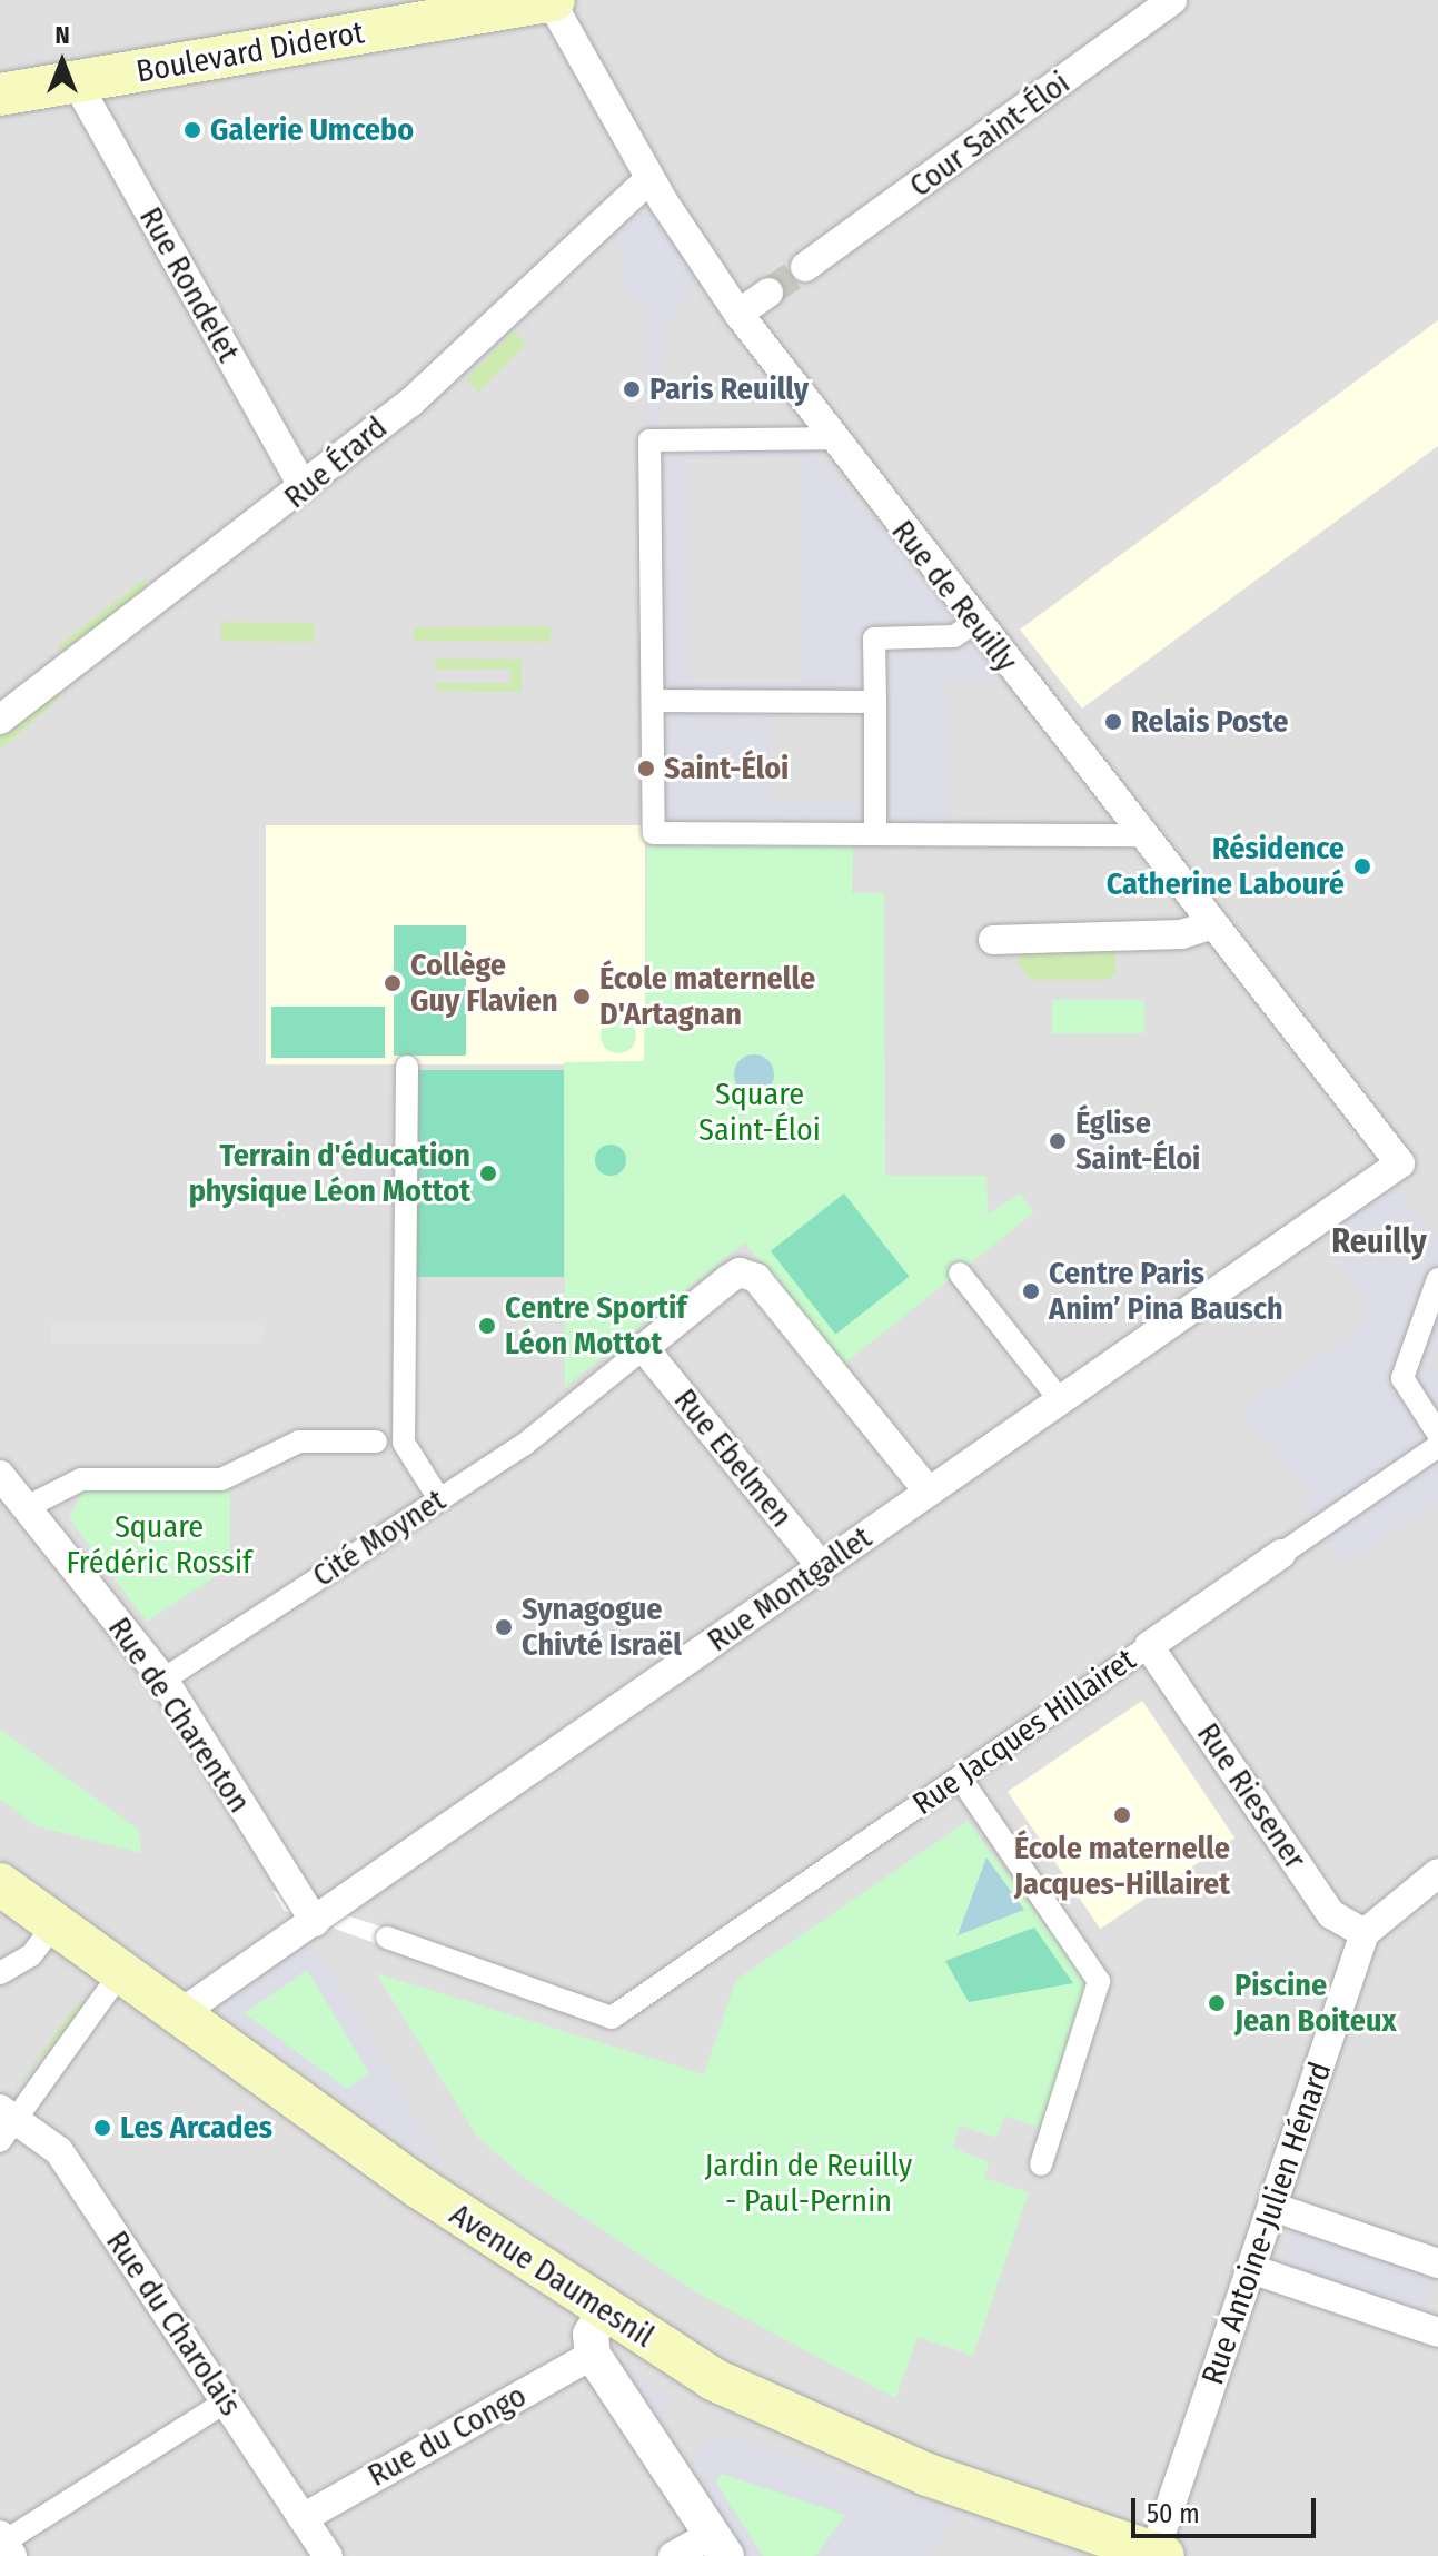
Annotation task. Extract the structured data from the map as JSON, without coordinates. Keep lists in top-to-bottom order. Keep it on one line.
{"streets":{"main road":["Boulevard Diderot","Avenue Daumesnil"],"street":["Cour Saint-Éloi","Rue Rondelet","Rue Érard","Rue de Reuilly","Rue Ebelmen","Cité Moynet","Rue Montgallet","Rue de Charenton","Rue Jacques Hillairet","Rue Riesener","Rue Antoine-Julien Hénard","Rue du Charolais","Rue du Congo"]},"crossings":[["Boulevard Diderot","Rue Rondelet"],["Boulevard Diderot","Rue de Reuilly"],["Rue Rondelet","Rue Érard"],["Rue Érard","Rue de Reuilly"],["Rue de Reuilly","Rue Montgallet"],["Rue Ebelmen","Cité Moynet"],["Rue Ebelmen","Rue Montgallet"],["Cité Moynet","Rue de Charenton"],["Rue Montgallet","Rue de Charenton"],["Rue Montgallet","Avenue Daumesnil"],["Rue Jacques Hillairet","Rue Riesener"],["Rue Riesener","Rue Antoine-Julien Hénard"],["Rue Antoine-Julien Hénard","Avenue Daumesnil"],["Rue du Charolais","Rue du Congo"]],"districts":["Reuilly"],"parks":["Square Saint-Éloi","Square Frédéric Rossif","Jardin de Reuilly - Paul-Pernin"],"places":["Galerie Umcebo","Paris Reuilly","Relais Poste","Saint-Éloi","Résidence Catherine Labouré","Collège Guy Flavien","École maternelle D'Artagnan","Église Saint-Éloi","Terrain d'éducation physique Léon Mottot","Centre Paris Anim’ Pina Bausch","Centre Sportif Léon Mottot","Synagogue Chivté Israël","École maternelle Jacques-Hillairet","Piscine Jean Boiteux","Les Arcades"],"scale_bar":"50 m","north":"top"}
